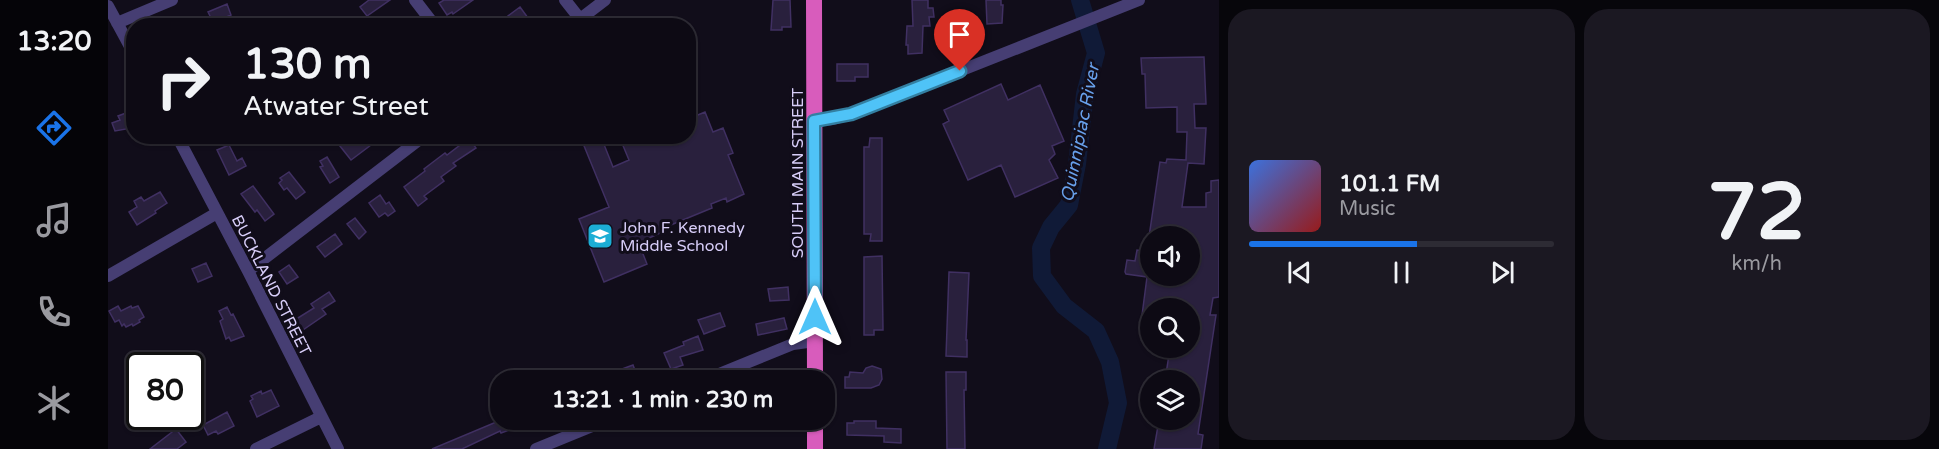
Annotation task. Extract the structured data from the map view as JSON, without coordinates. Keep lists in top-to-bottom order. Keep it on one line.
{"streets":{"highway":["SOUTH MAIN STREET"],"street":["BUCKLAND STREET"]},"water":["Quinnipiac River"],"places":{"school or university":["John F. Kennedy Middle School"]},"page":{"tabs":"13:20","tile":["72","km/h"],"turn":["130 m","Atwater Street"],"song":["101.1 FM","Music"],"limit":"80","trip":"13:21 · 1 min · 230 m"}}
